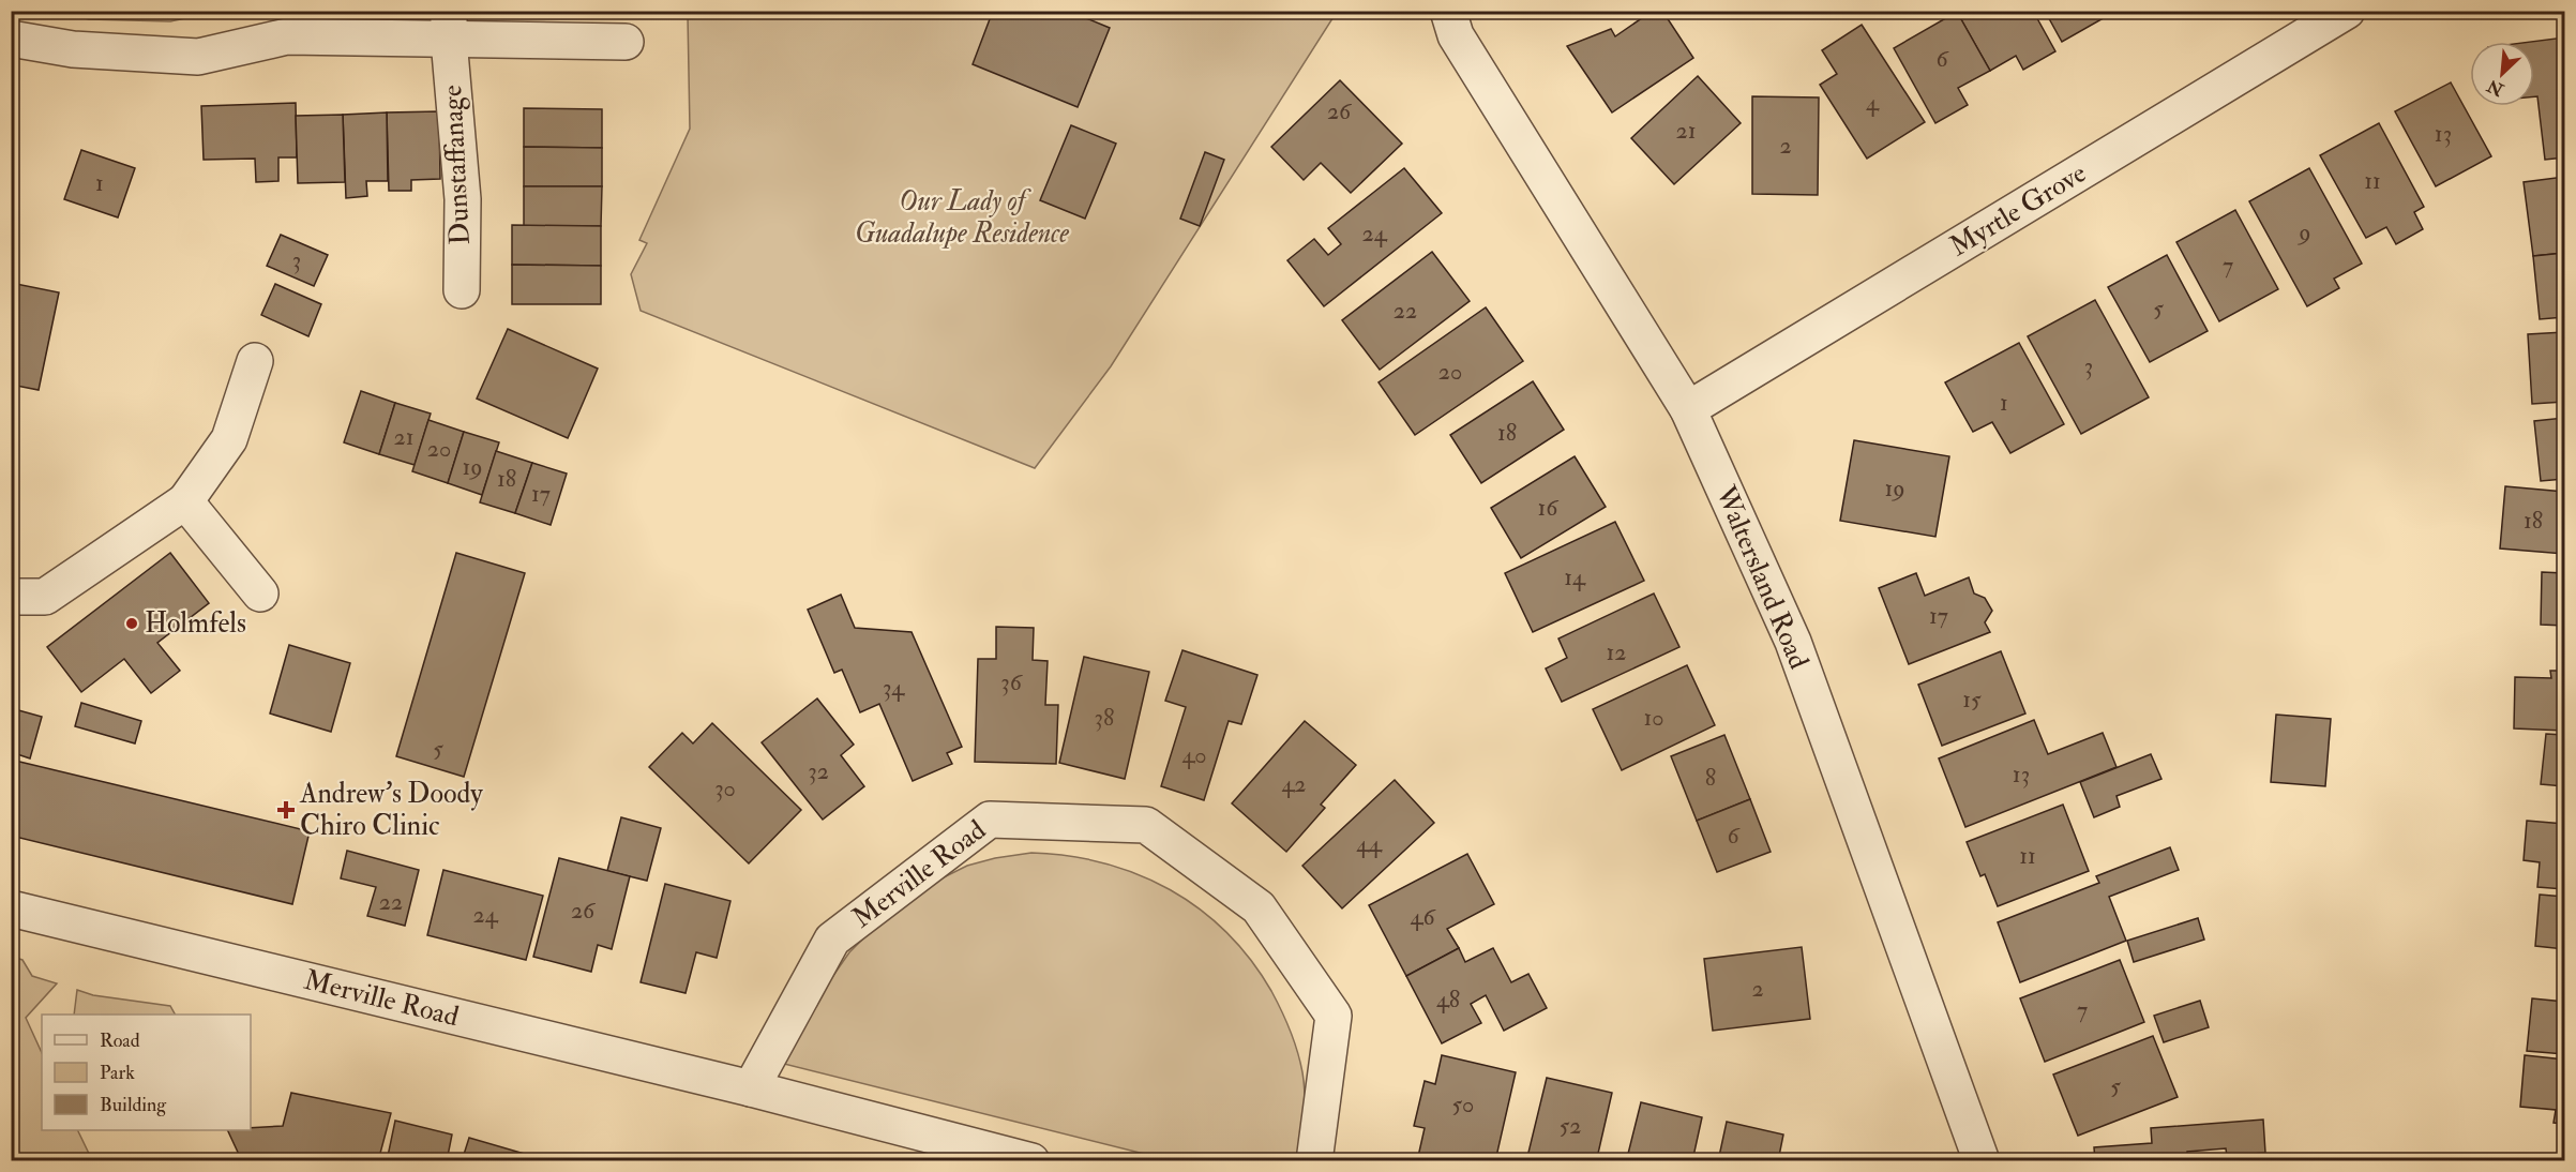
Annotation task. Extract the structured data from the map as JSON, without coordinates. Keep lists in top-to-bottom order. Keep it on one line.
{"streets":{"street":["Dunstaffanage","Myrtle Grove","Waltersland Road","Merville Road"]},"crossings":[["Myrtle Grove","Waltersland Road"]],"parks":["Our Lady of Guadalupe Residence"],"places":{"other":["Holmfels"],"health":["Andrew's Doody Chiro Clinic"]},"house_numbers":["6","4","26","21","13","2","11","1","9","24","3","7","5","22","3","20","1","18","21","20","19","18","19","17","16","18","14","17","12","36","34","15","38","10","5","40","32","13","8","42","30","6","44","11","22","26","24","46","2","48","7","5","50","52"],"legend":["Road","Park","Building"],"north":"bottom left"}
